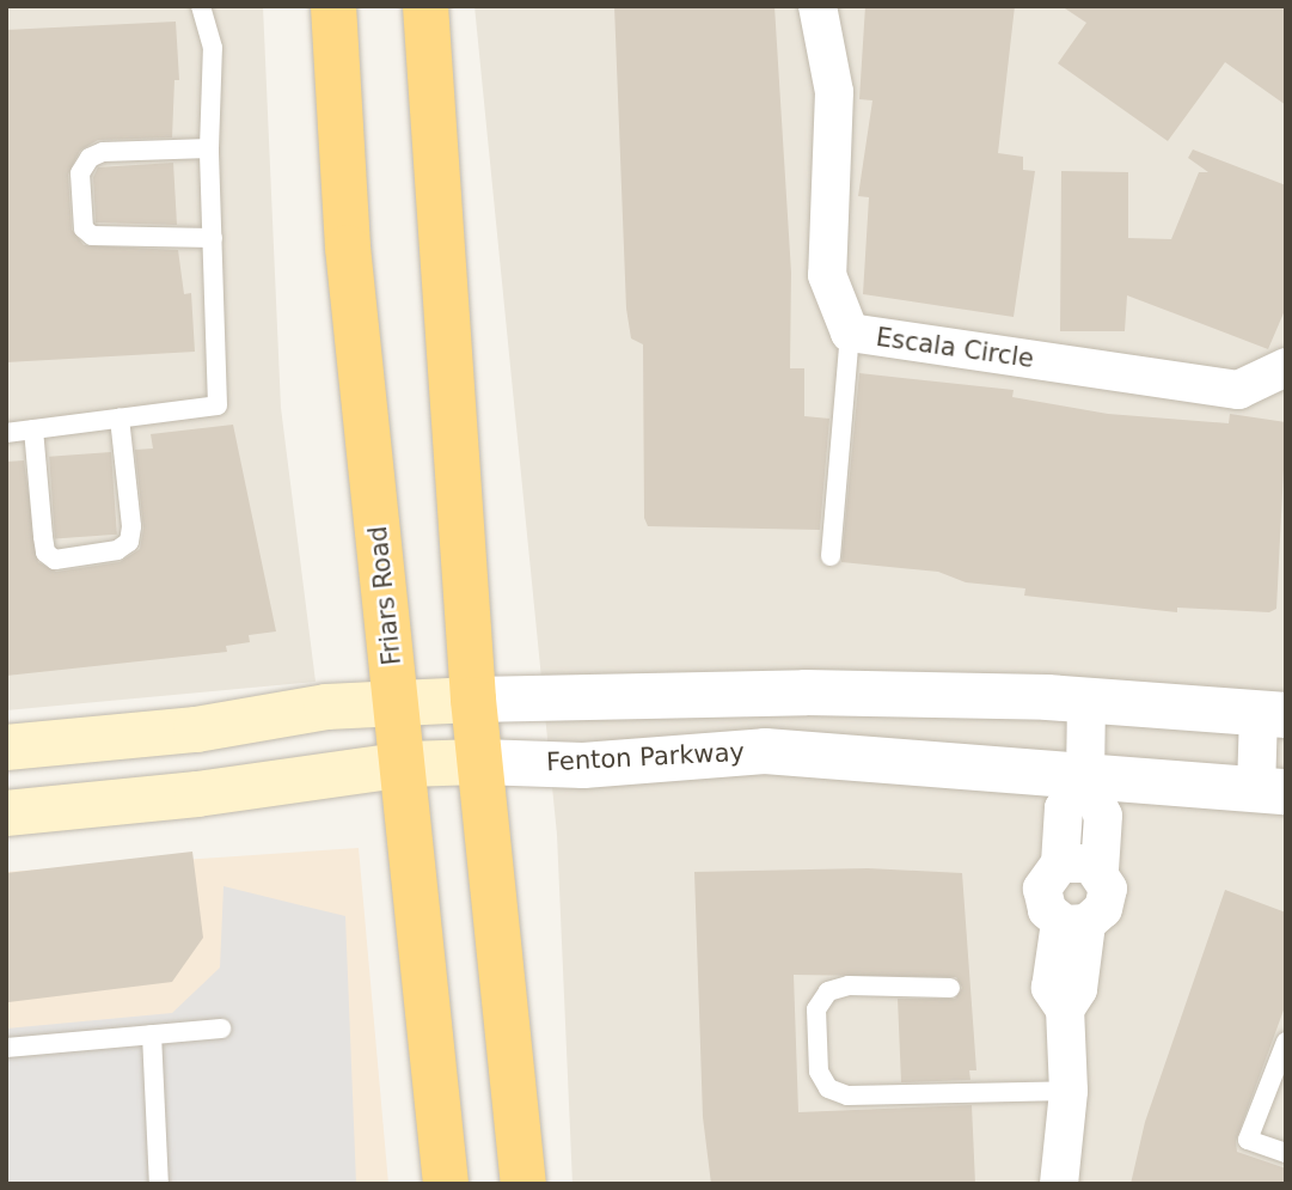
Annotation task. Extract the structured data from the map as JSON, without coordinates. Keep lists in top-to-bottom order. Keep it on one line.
{"streets":{"highway":["Friars Road"],"main road":["Fenton Parkway"],"street":["Escala Circle"]},"crossings":[["Friars Road","Fenton Parkway"]]}
